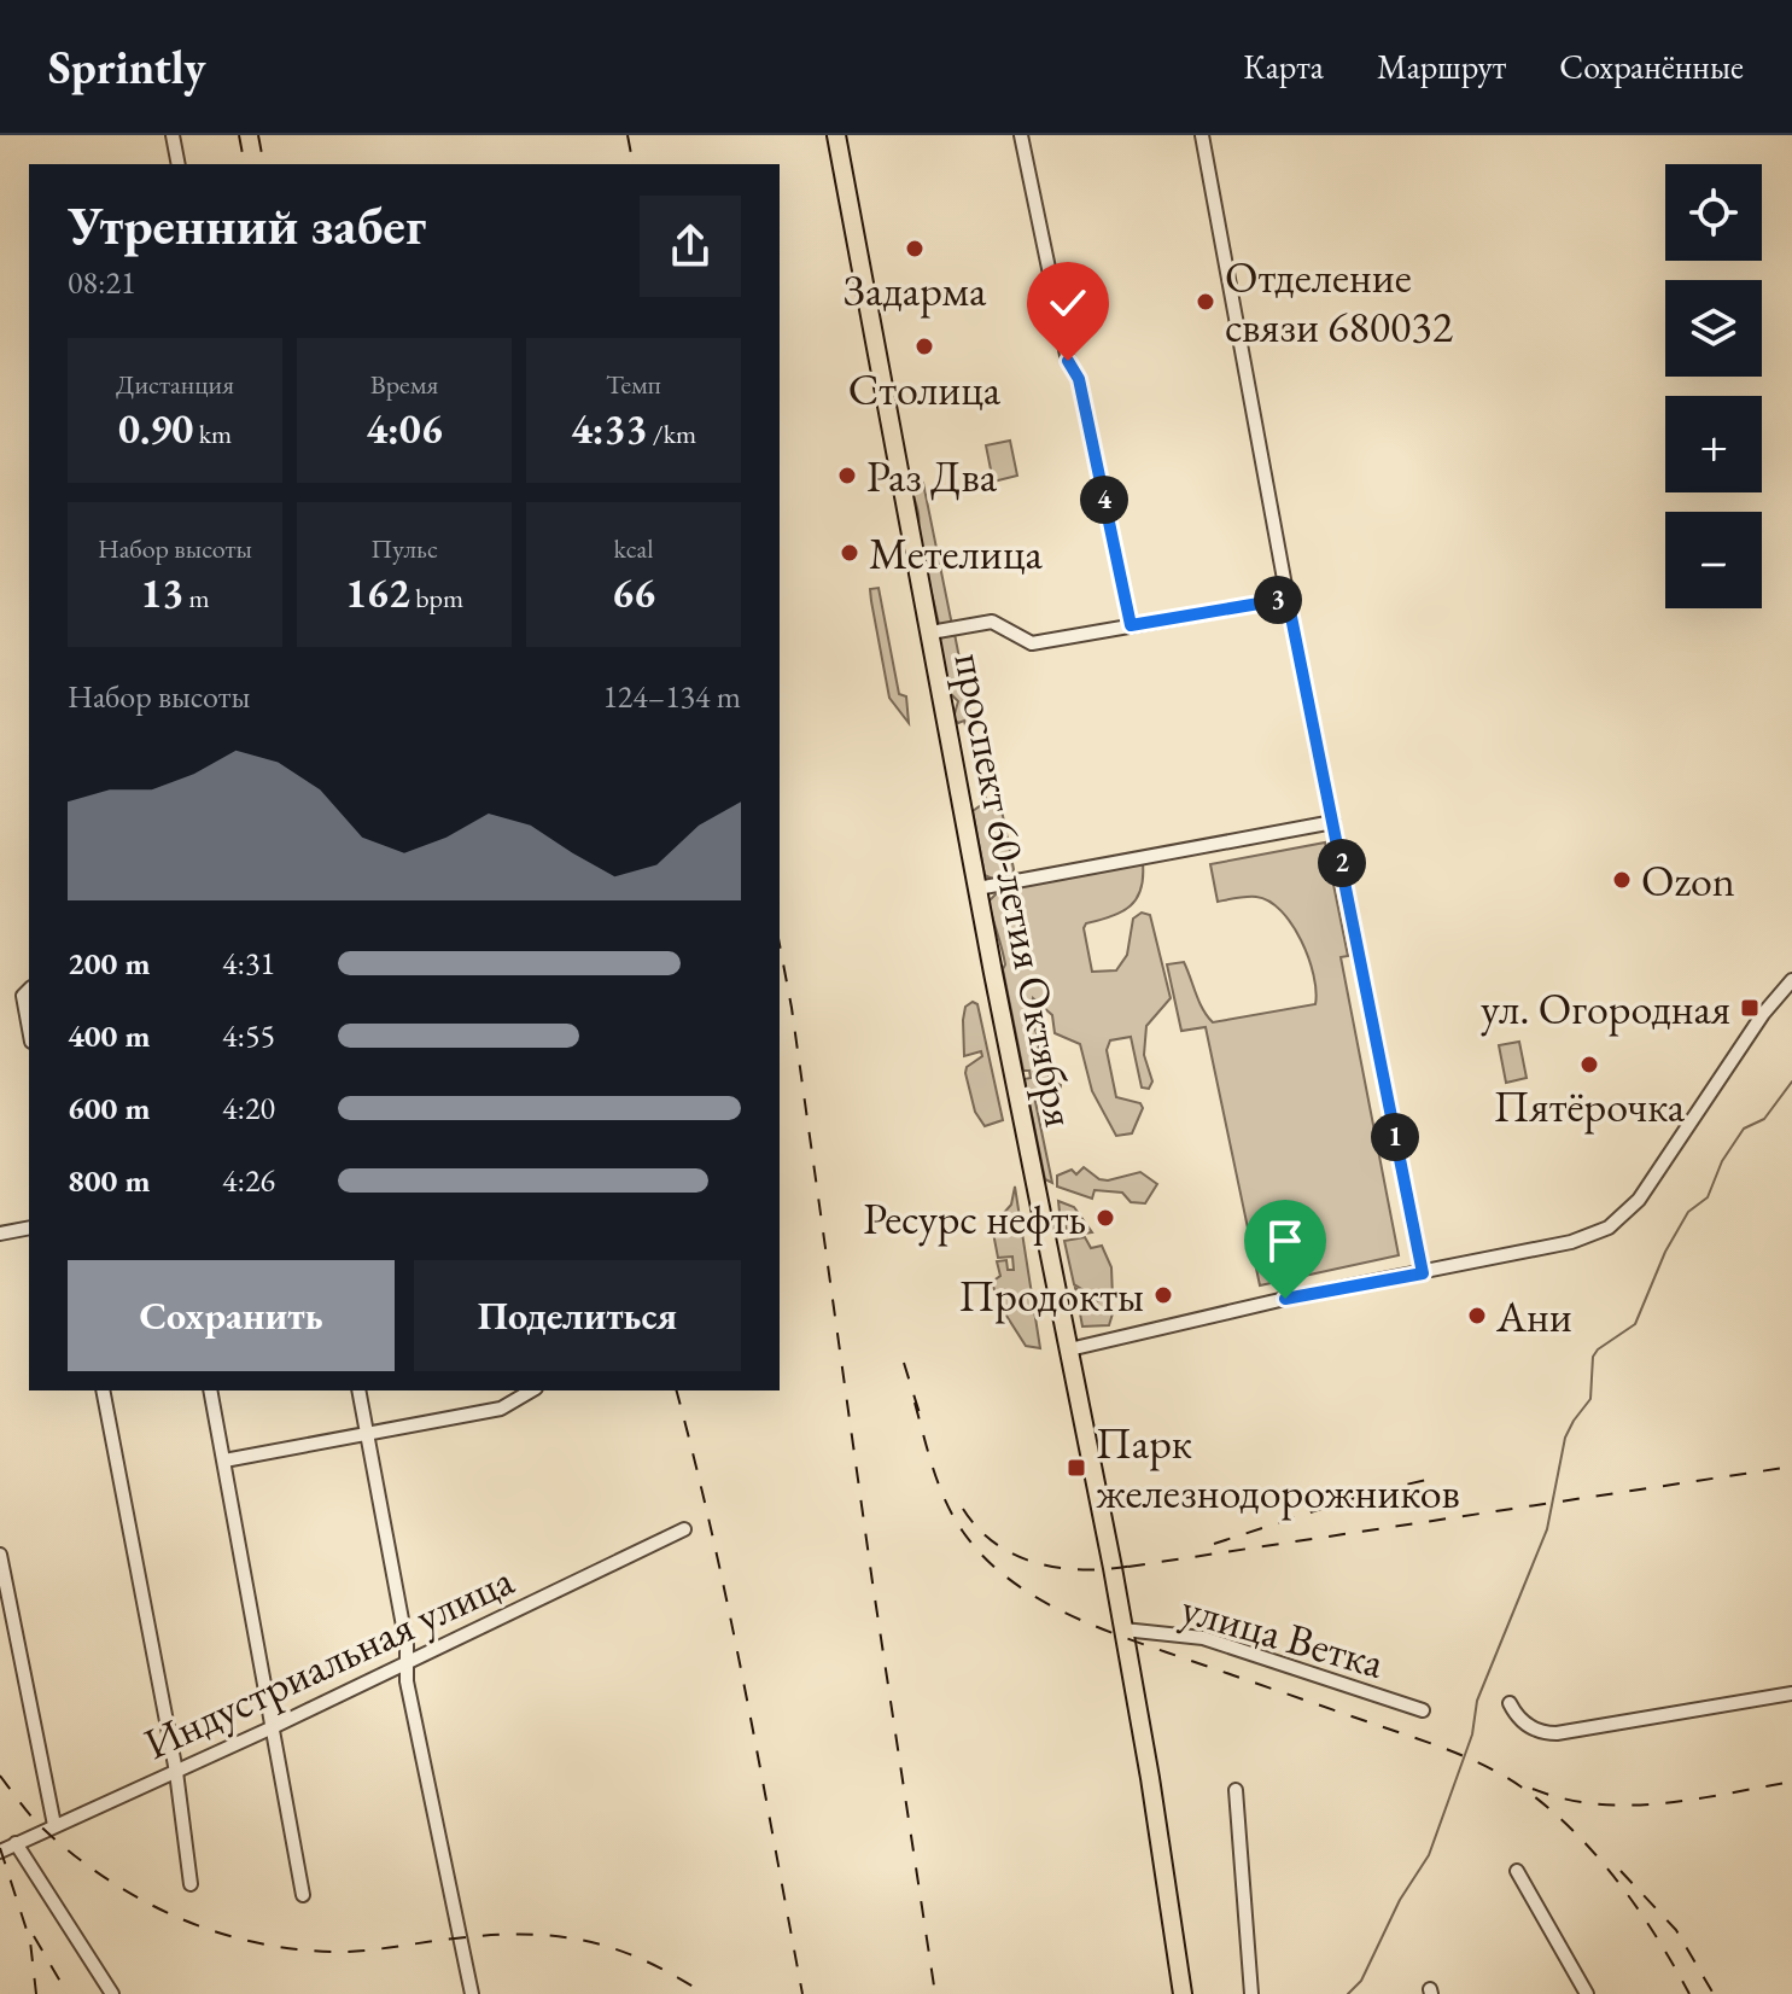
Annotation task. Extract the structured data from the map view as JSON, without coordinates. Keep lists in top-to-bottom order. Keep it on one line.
{"streets":{"highway":["проспект 60-летия Октября"],"street":["улица Ветка","Индустриальная улица"]},"crossings":[["проспект 60-летия Октября","улица Ветка"]],"places":{"other":["Задарма","Отделение связи 680032","Столица","Раз Два","Метелица","Ozon","Пятёрочка","Ресурс нефть","Продокты","Ани"],"transit":["ул. Огородная","Парк железнодорожников"]},"page":{"header":"Sprintly","nav":["Карта","Маршрут","Сохранённые"],"map_buttons":["+","−"],"heading":["Утренний забег","08:21"],"stats":[["Дистанция","0.90 km"],["Время","4:06"],["Темп","4:33 /km"],["Набор высоты","13 m"],["Пульс","162 bpm"],["kcal","66"]],"pins":["4","3","2","1"],"chart":["Набор высоты","124–134 m"],"list":[{"name":"200 m","note":"4:31"},{"name":"400 m","note":"4:55"},{"name":"600 m","note":"4:20"},{"name":"800 m","note":"4:26"}],"buttons":["Сохранить","Поделиться"]}}
